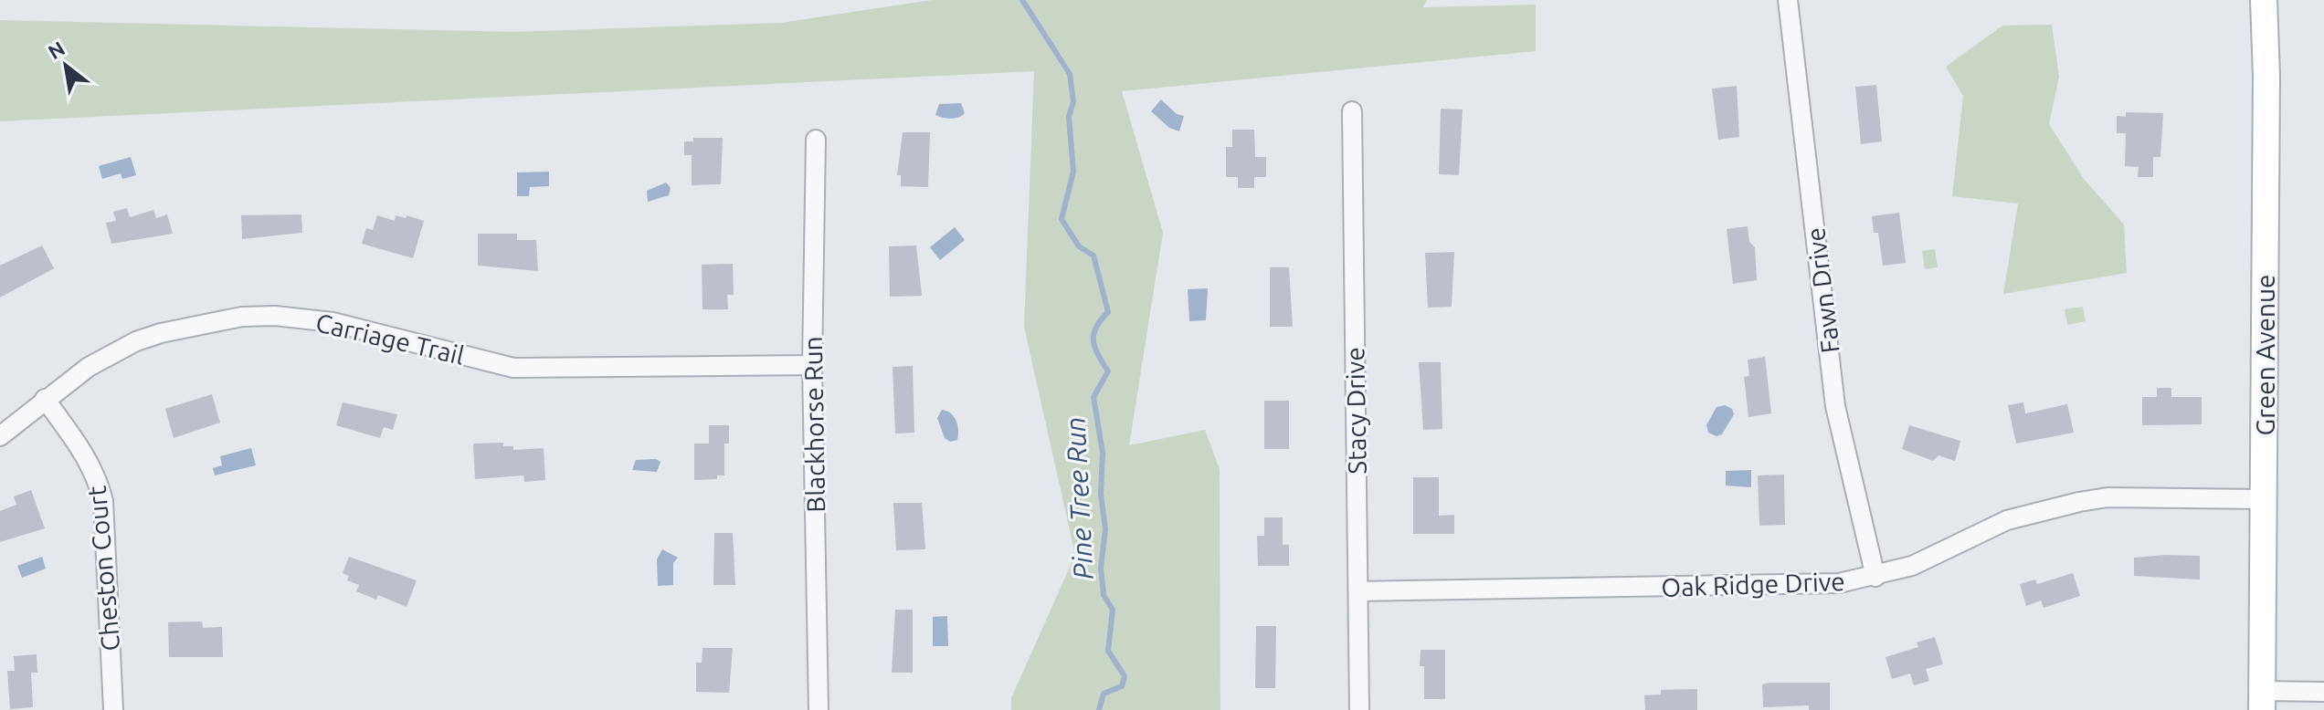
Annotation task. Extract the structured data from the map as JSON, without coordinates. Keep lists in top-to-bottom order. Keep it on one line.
{"streets":{"street":["Fawn Drive","Carriage Trail","Green Avenue","Stacy Drive","Blackhorse Run","Cheston Court","Oak Ridge Drive"]},"crossings":[["Fawn Drive","Oak Ridge Drive"],["Carriage Trail","Blackhorse Run"],["Carriage Trail","Cheston Court"],["Green Avenue","Oak Ridge Drive"],["Stacy Drive","Oak Ridge Drive"]],"water":["Pine Tree Run"],"north":"top left"}
